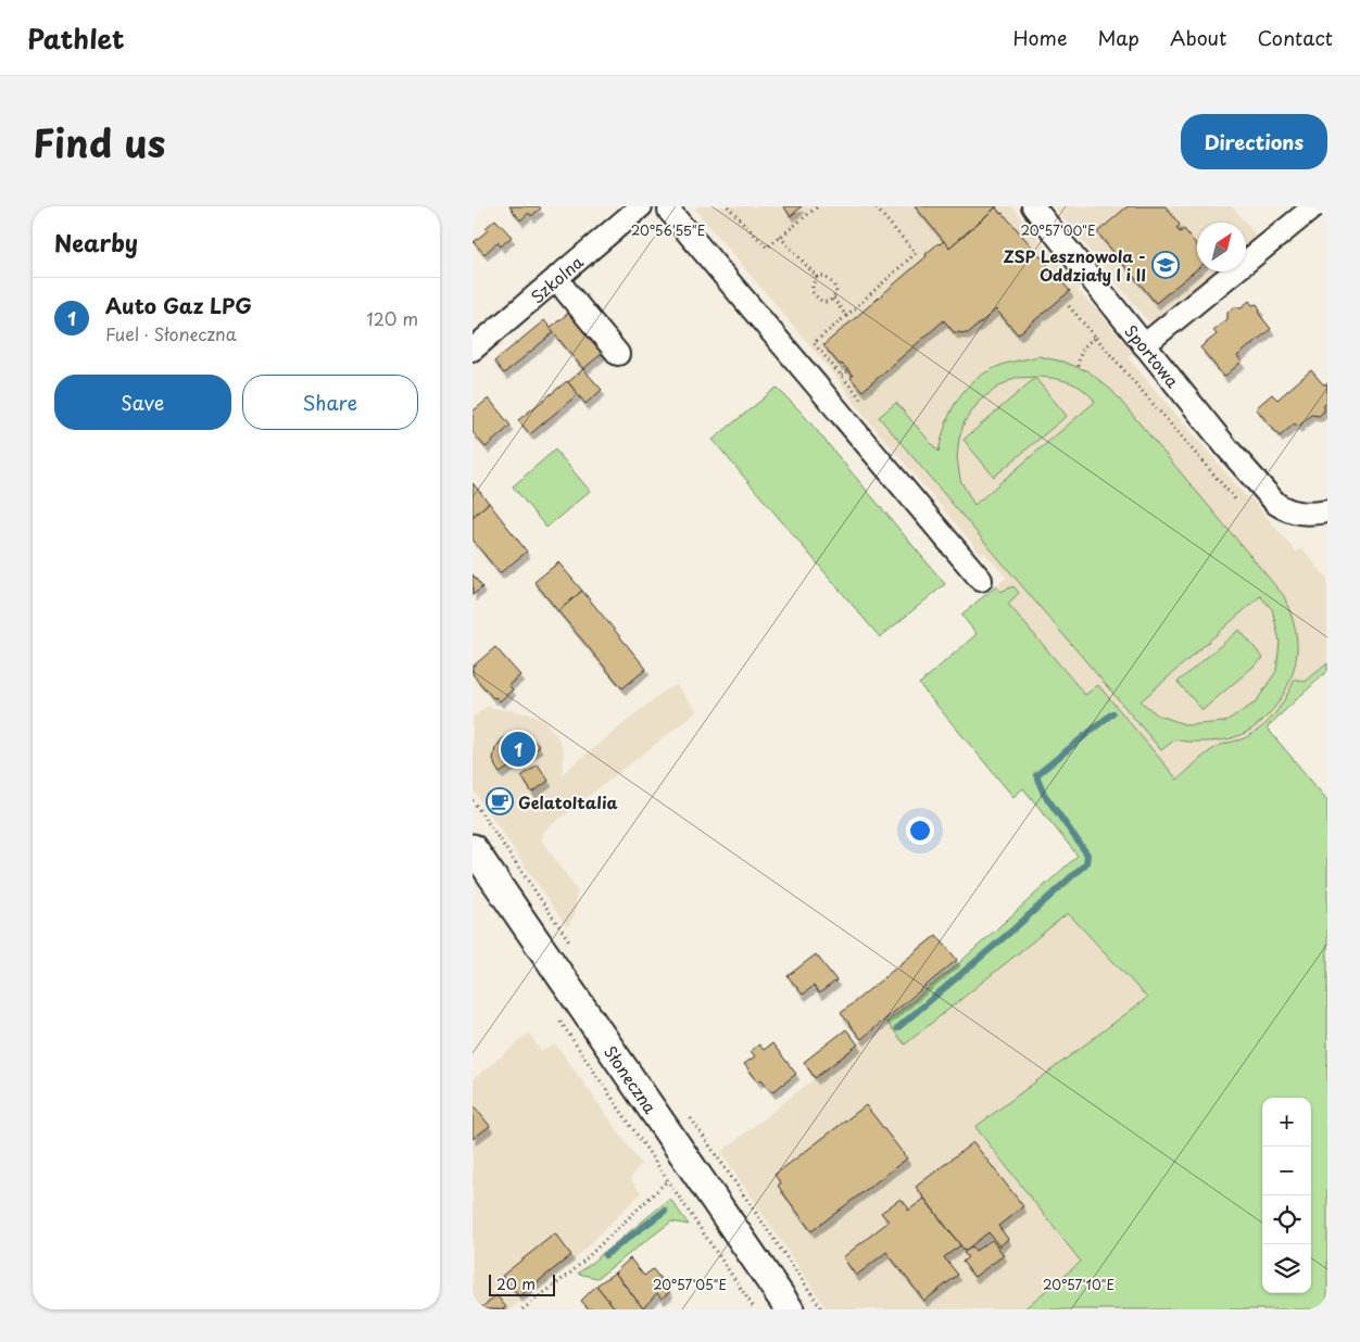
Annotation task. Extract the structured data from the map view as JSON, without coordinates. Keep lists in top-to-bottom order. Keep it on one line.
{"streets":{"main road":["Słoneczna"],"street":["Szkolna","Sportowa"]},"places":{"school or university":["ZSP Lesznowola - Oddziały I i II"],"cafe":["GelatoItalia"]},"scale_bar":"20 m","north":"top right","page":{"header":"Pathlet","nav":["Home","Map","About","Contact"],"title":"Find us","buttons":["Directions",["Save","Share"]],"heading":"Nearby","list":[{"mark":"1","name":"Auto Gaz LPG","note":"Fuel · Słoneczna","value":"120 m"}],"pins":"1","map_buttons":["+","−"],"scale":"20 m"},"coordinates":["20°56'55\"E","20°57'00\"E","20°57'05\"E","20°57'10\"E"]}
